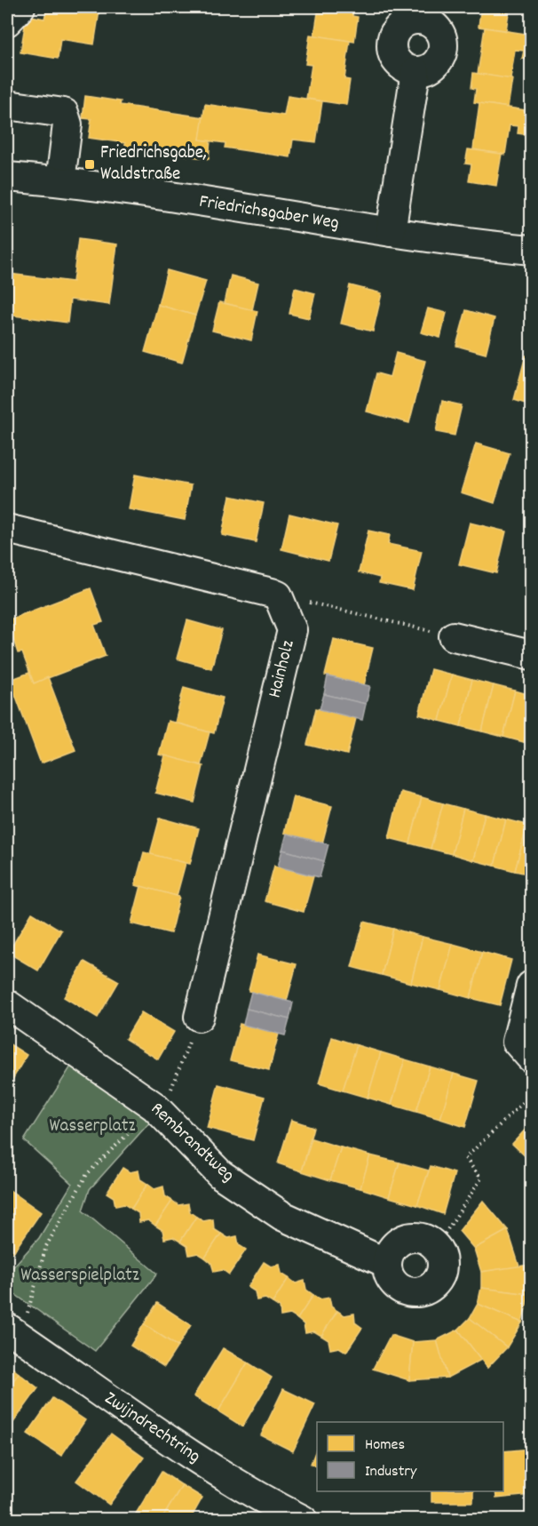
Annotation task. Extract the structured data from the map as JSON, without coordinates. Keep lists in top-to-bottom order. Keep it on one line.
{"streets":{"street":["Friedrichsgaber Weg","Hainholz","Rembrandtweg","Zwijndrechtring"]},"parks":["Wasserplatz","Wasserspielplatz"],"places":{"transit":["Friedrichsgabe, Waldstraße"]},"legend":["Homes","Industry"]}
